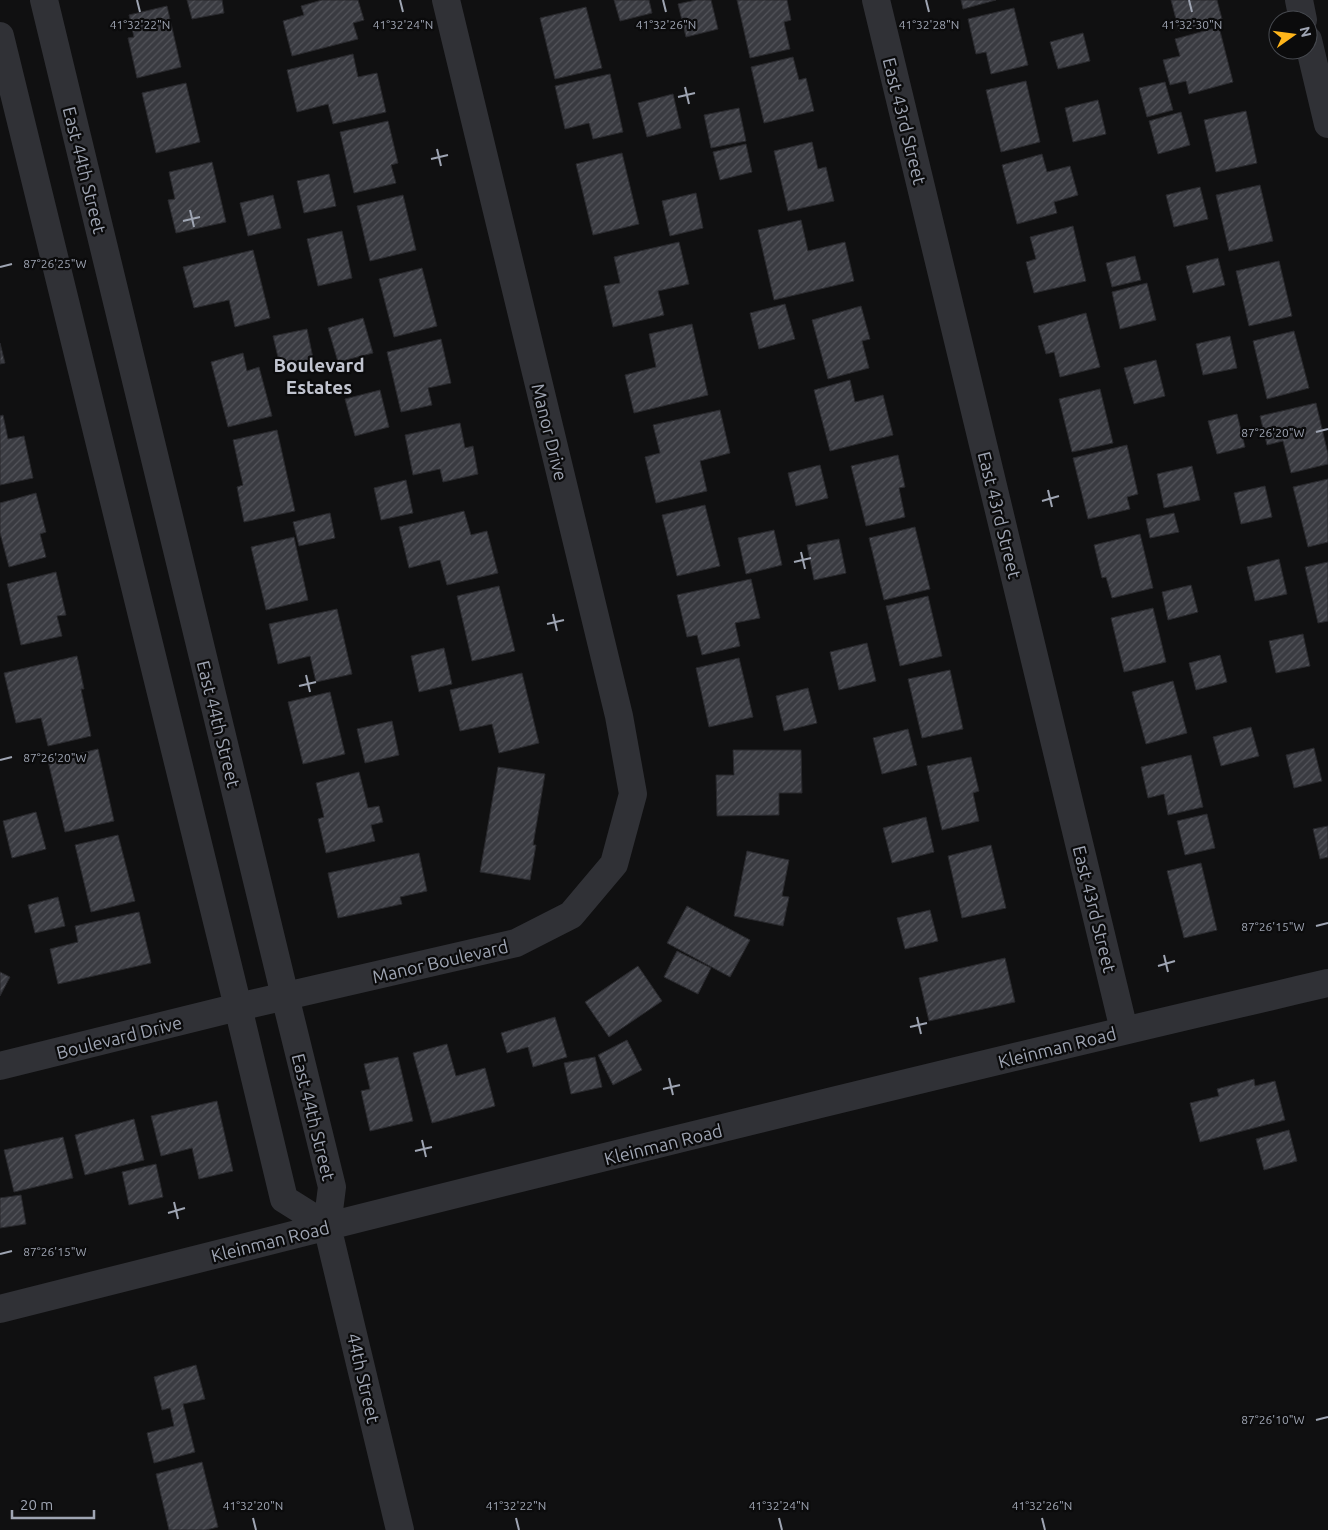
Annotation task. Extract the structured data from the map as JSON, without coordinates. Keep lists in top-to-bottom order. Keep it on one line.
{"streets":{"street":["East 43rd Street","East 44th Street","Manor Drive","Manor Boulevard","Boulevard Drive","Kleinman Road","44th Street"]},"crossings":[["East 43rd Street","Kleinman Road"],["East 44th Street","Manor Boulevard"],["East 44th Street","Kleinman Road"],["East 44th Street","44th Street"],["Manor Drive","Manor Boulevard"],["Manor Boulevard","Boulevard Drive"],["Kleinman Road","44th Street"]],"districts":["Boulevard Estates"],"scale_bar":"20 m","north":"right","coordinates":["41°32'22\"N","41°32'24\"N","41°32'26\"N","41°32'28\"N","41°32'30\"N","87°26'25\"W","87°26'20\"W","87°26'15\"W","87°26'10\"W","41°32'20\"N"]}
